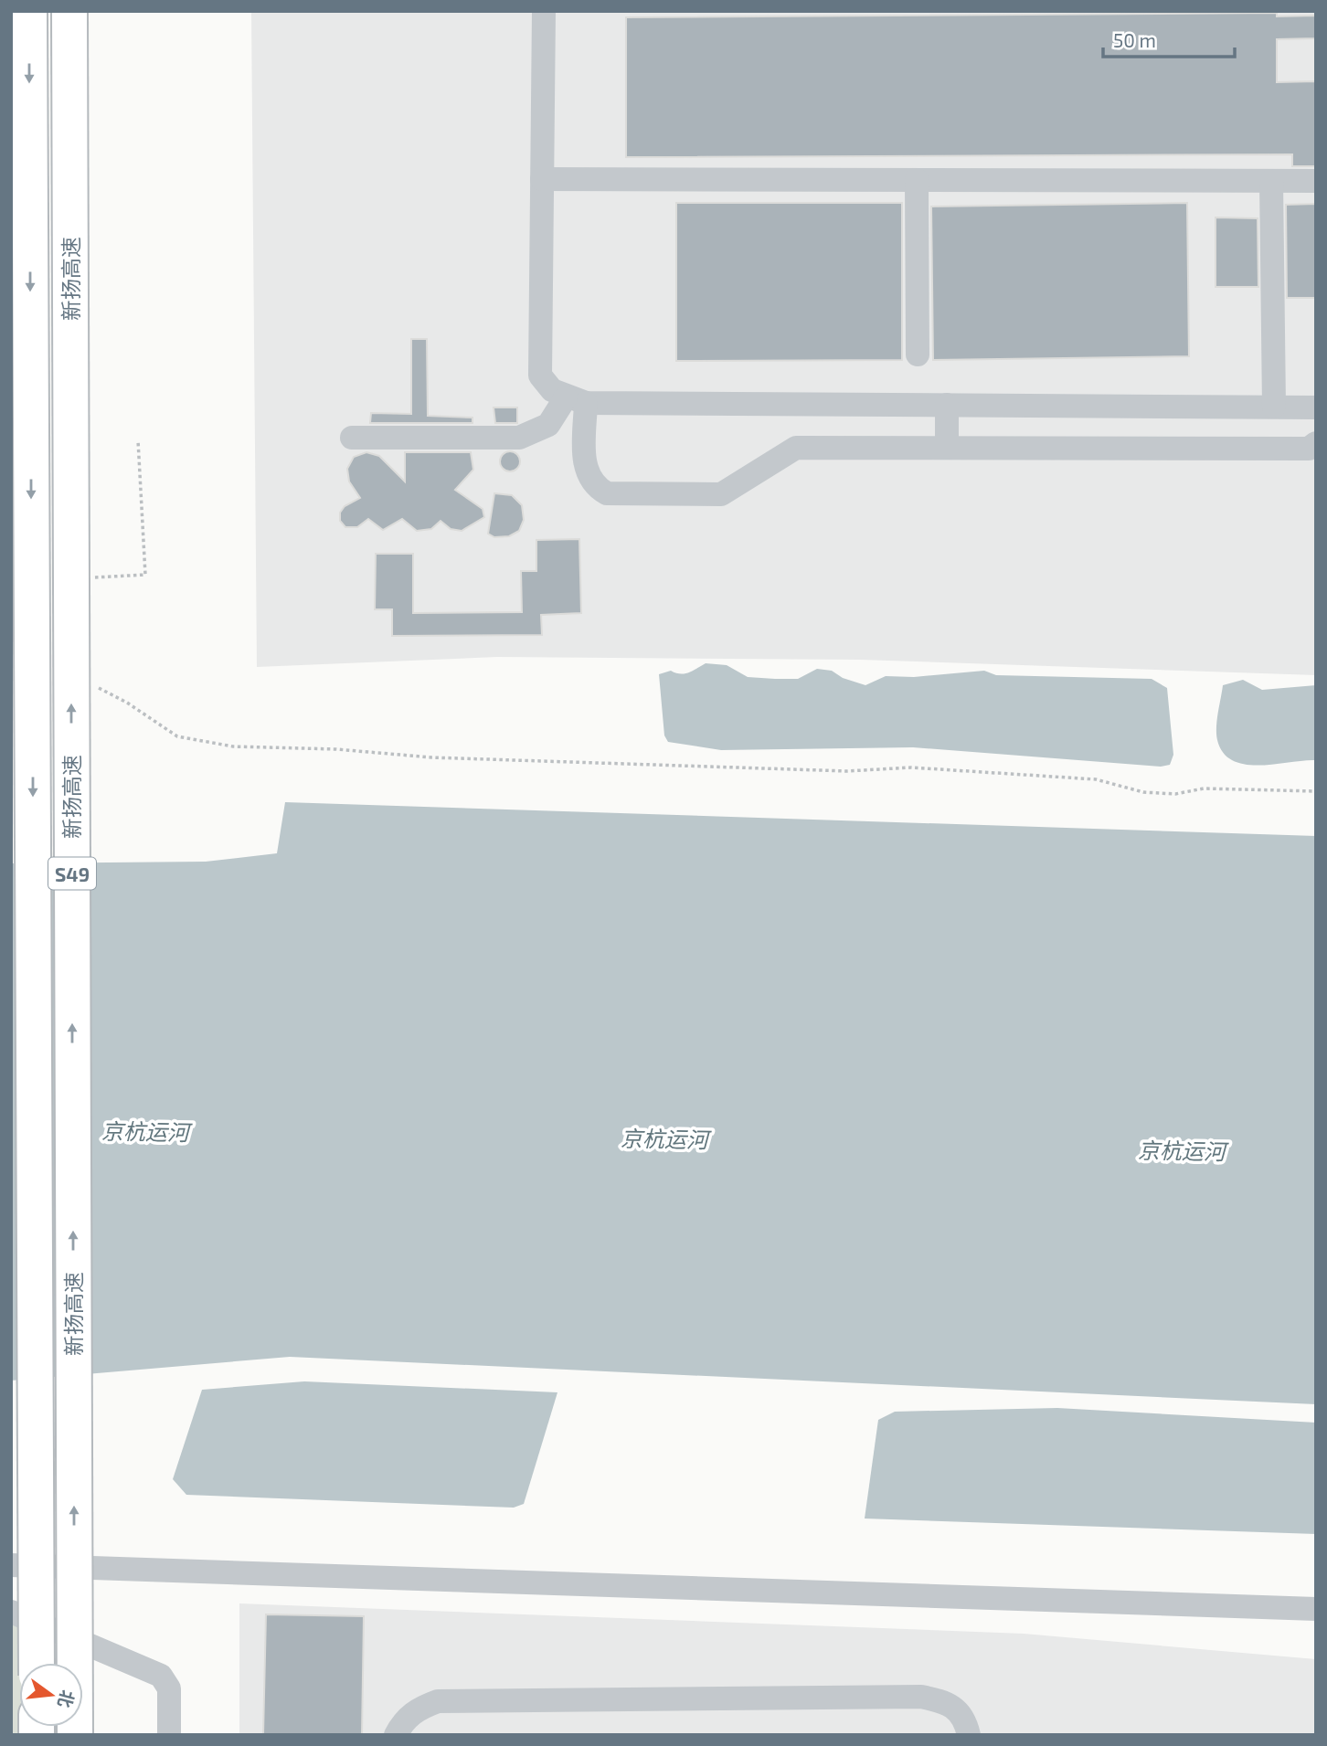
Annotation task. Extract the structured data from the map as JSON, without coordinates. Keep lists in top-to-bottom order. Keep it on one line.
{"streets":{"highway":["新扬高速","S49"]},"water":["京杭运河"],"scale_bar":"50 m","north":"right"}
